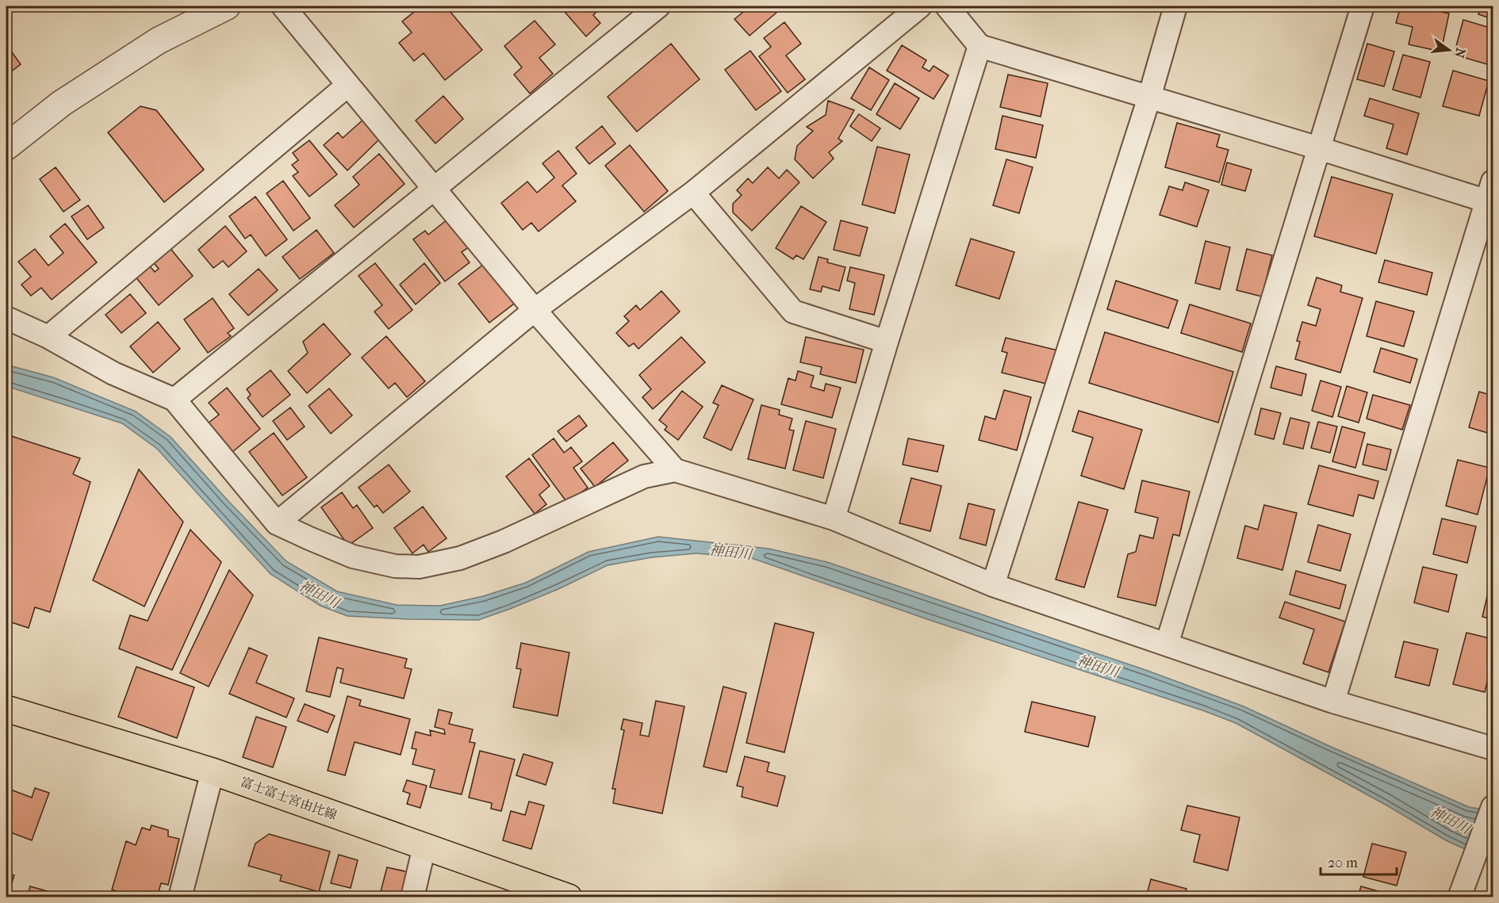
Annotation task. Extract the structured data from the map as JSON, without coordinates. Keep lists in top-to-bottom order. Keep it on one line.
{"streets":{"main road":["富士富士宮由比線"]},"water":["神田川"],"scale_bar":"20 m","north":"right"}
